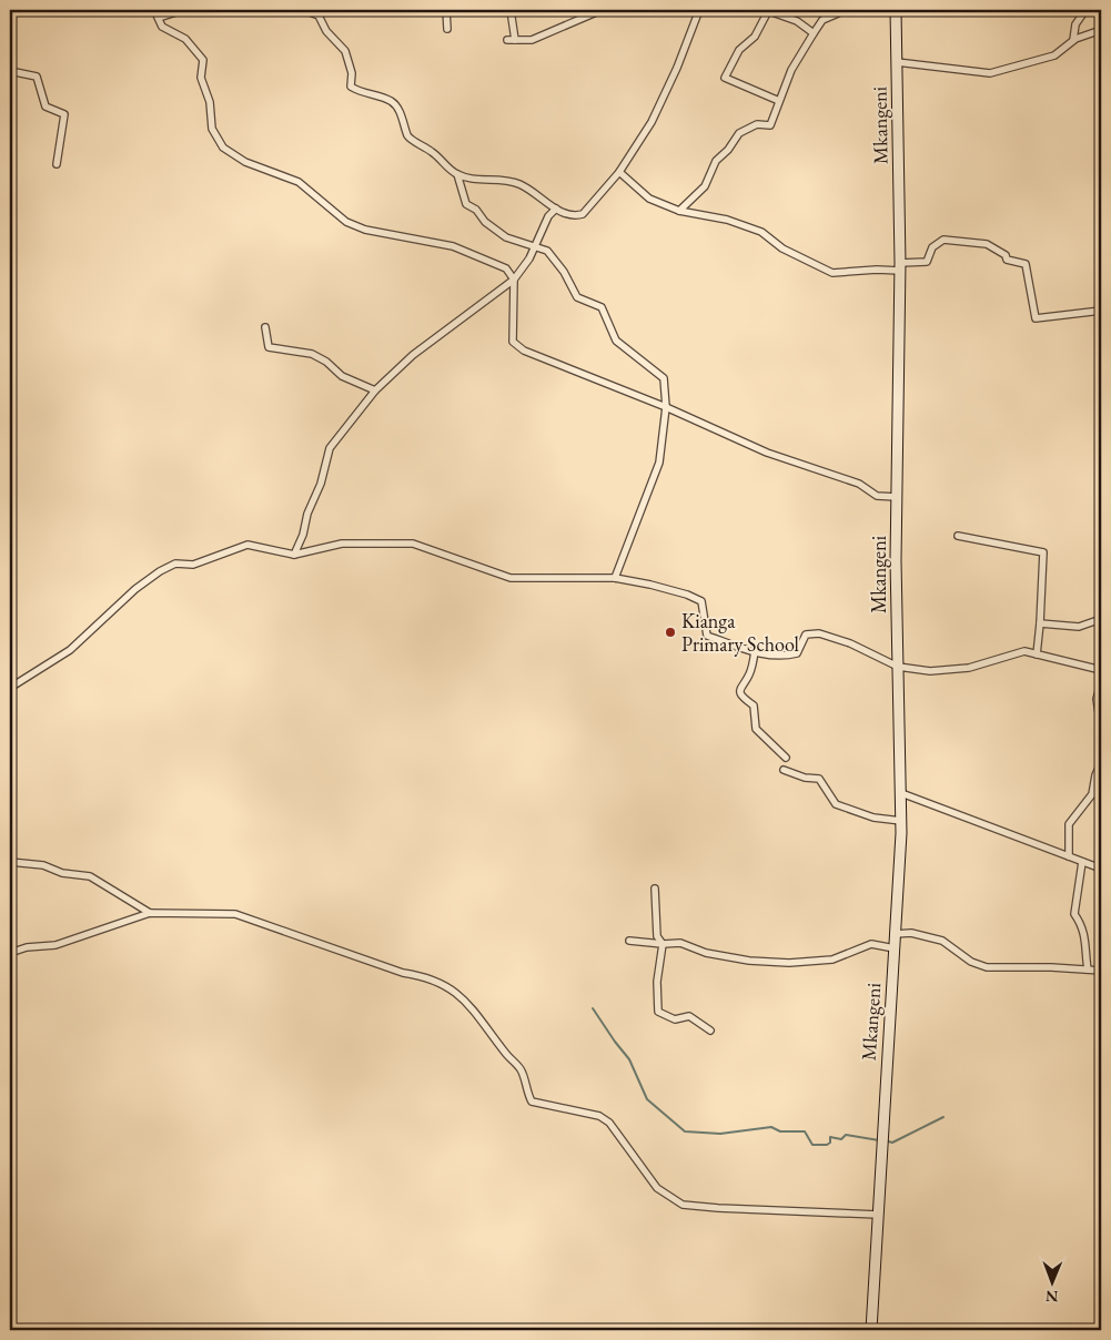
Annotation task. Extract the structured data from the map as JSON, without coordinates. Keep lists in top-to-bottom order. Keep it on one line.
{"streets":{"street":["Mkangeni"]},"places":["Kianga Primary School"],"north":"bottom"}
